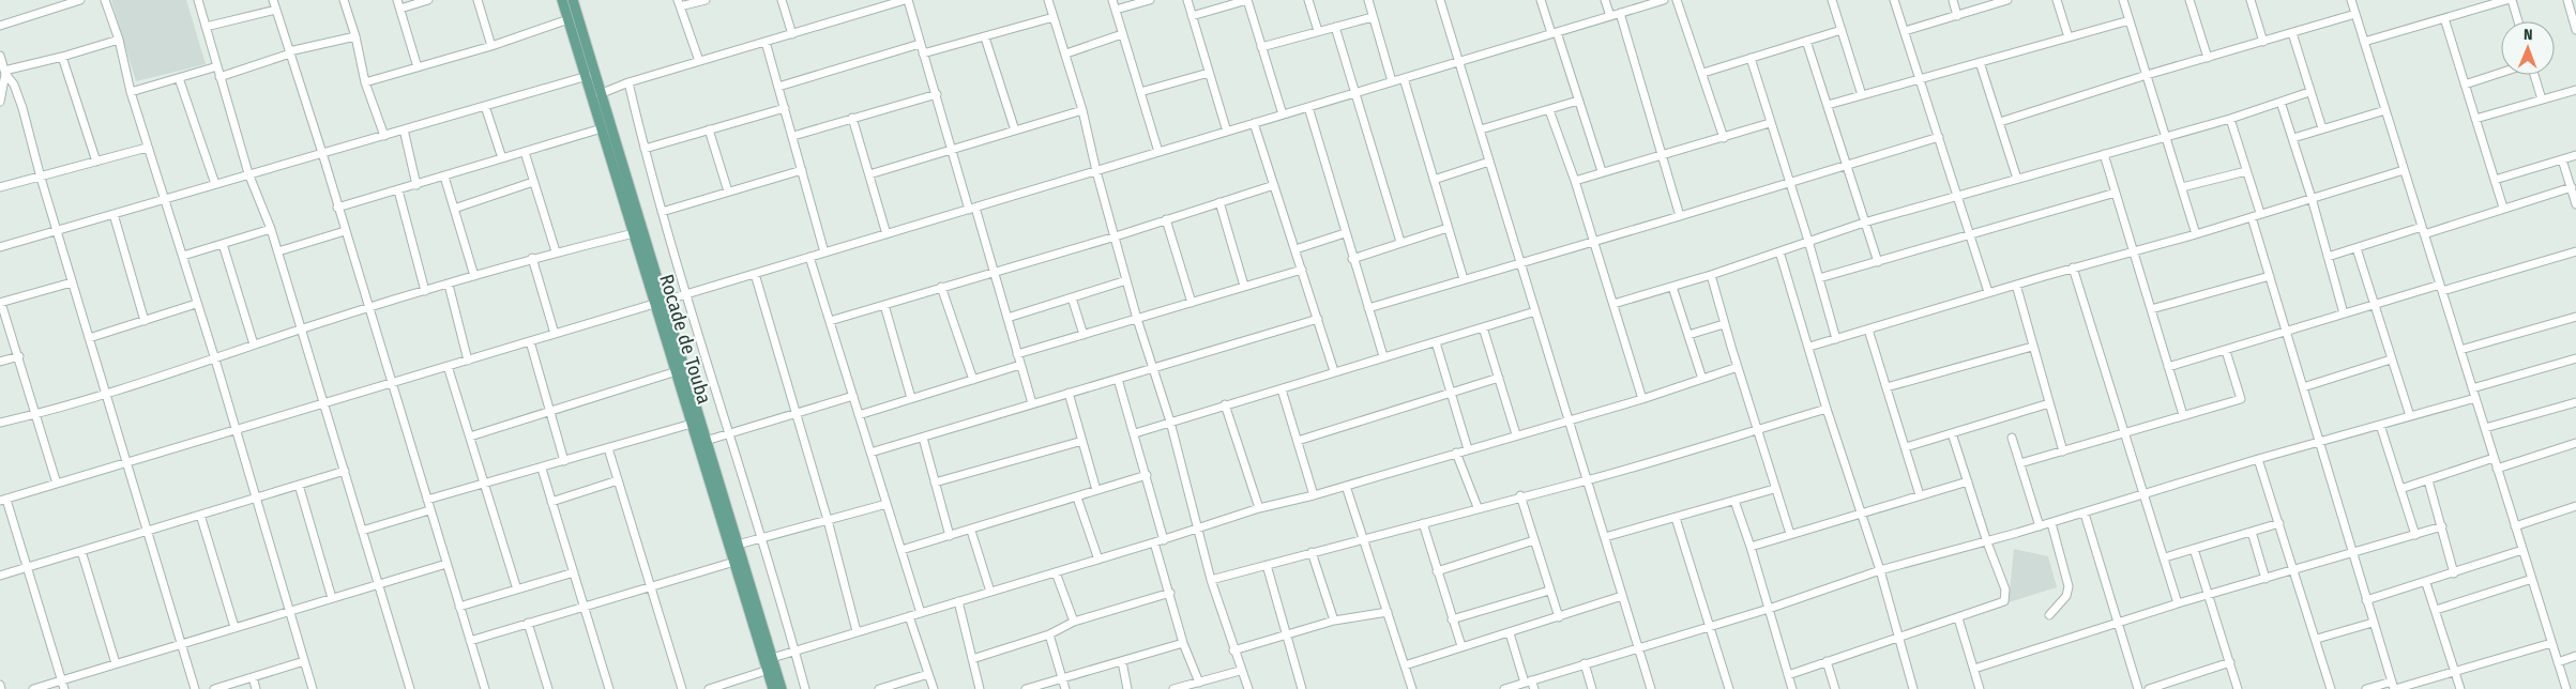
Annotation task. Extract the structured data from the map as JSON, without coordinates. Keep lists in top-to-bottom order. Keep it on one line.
{"streets":{"main road":["Rocade de Touba"]},"north":"top"}
